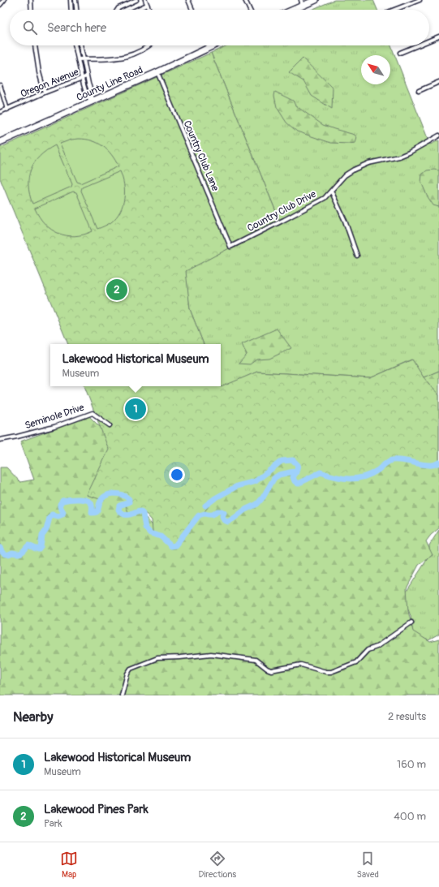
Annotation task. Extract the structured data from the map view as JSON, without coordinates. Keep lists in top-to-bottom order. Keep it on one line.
{"streets":{"main road":["County Line Road"],"street":["Oregon Avenue","Country Club Lane","Country Club Drive","Seminole Drive"]},"crossings":[["County Line Road","Country Club Lane"],["Country Club Lane","Country Club Drive"]],"north":"top left","page":{"search":"Search here","pins":["2","1"],"popup":["Lakewood Historical Museum","Museum"],"heading":["Nearby","2 results"],"list":[{"mark":"1","name":"Lakewood Historical Museum","note":"Museum","value":"160 m"},{"mark":"2","name":"Lakewood Pines Park","note":"Park","value":"400 m"}],"nav":["Map","Directions","Saved"]}}
